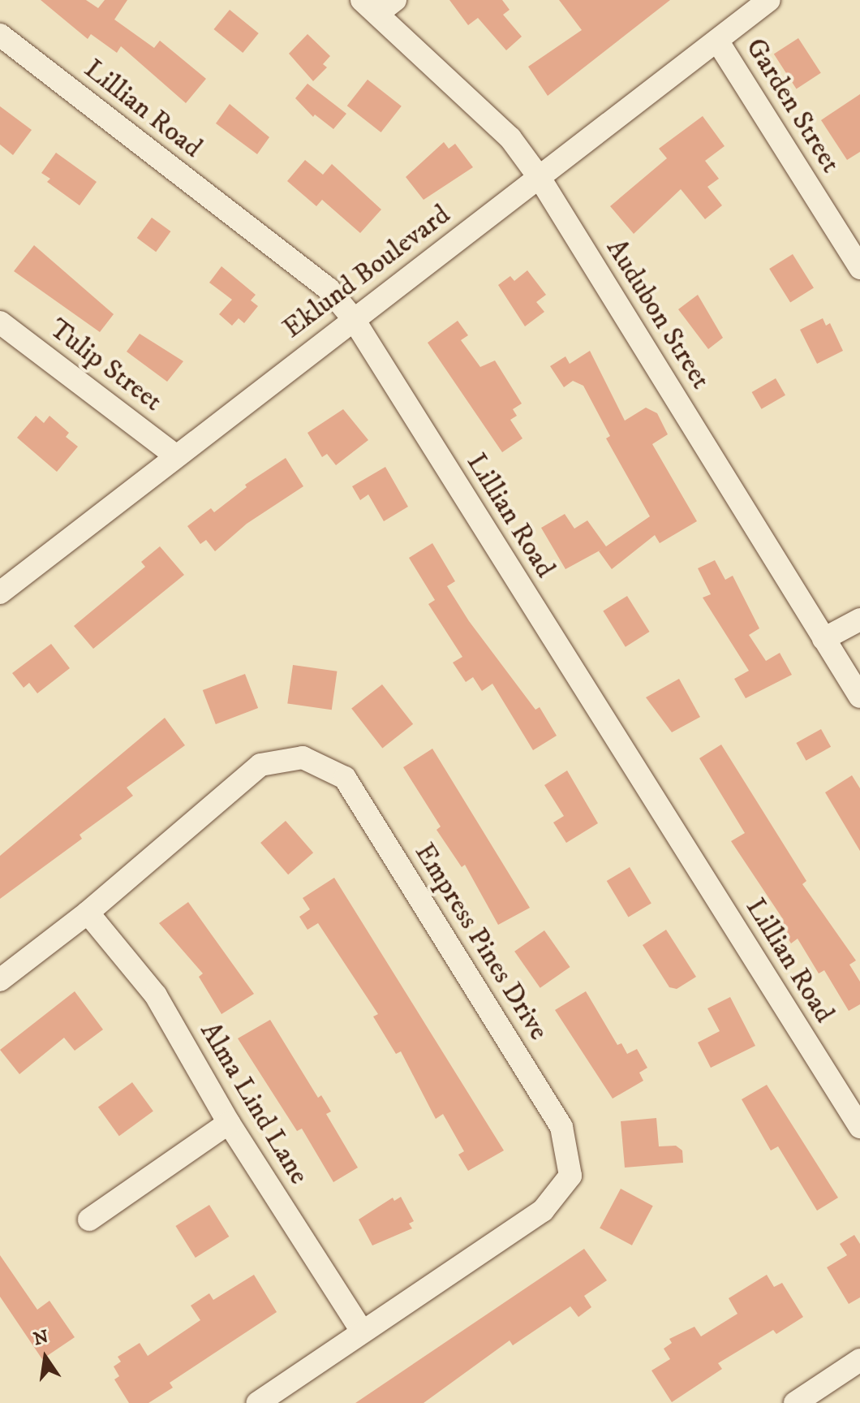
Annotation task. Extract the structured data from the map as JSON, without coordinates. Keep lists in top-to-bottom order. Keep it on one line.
{"streets":{"street":["Garden Street","Lillian Road","Eklund Boulevard","Audubon Street","Tulip Street","Empress Pines Drive","Alma Lind Lane"]},"crossings":[["Garden Street","Eklund Boulevard"],["Lillian Road","Eklund Boulevard"],["Eklund Boulevard","Audubon Street"],["Eklund Boulevard","Tulip Street"],["Empress Pines Drive","Alma Lind Lane"]],"north":"top"}
